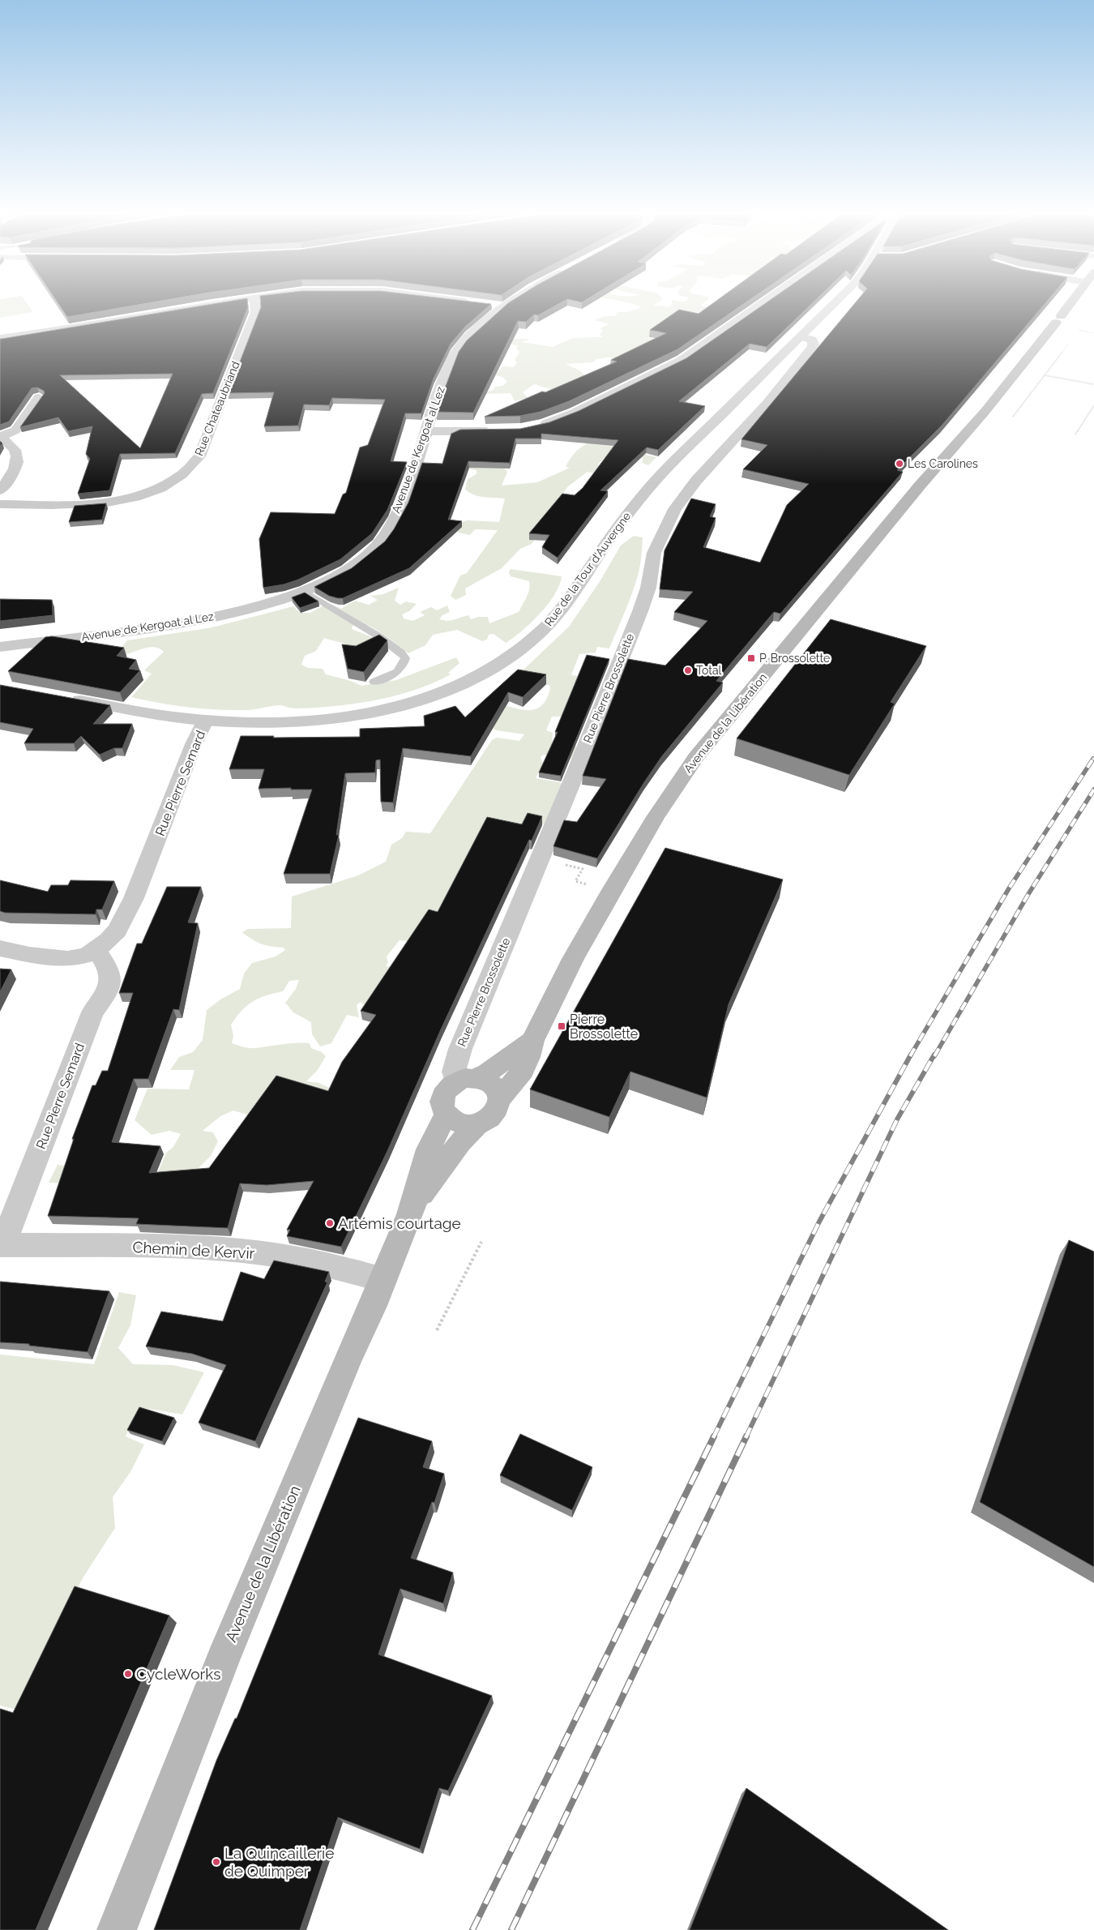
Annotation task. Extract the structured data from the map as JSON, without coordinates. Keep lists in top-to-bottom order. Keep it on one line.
{"streets":{"main road":["Avenue de la Libération"],"street":["Rue Chateaubriand","Avenue de Kergoat al Lez","Rue de la Tour d'Auvergne","Rue Pierre Brossolette","Rue Pierre Semard","Chemin de Kervir"]},"crossings":[["Rue de la Tour d'Auvergne","Rue Pierre Brossolette"],["Rue de la Tour d'Auvergne","Rue Pierre Semard"],["Rue Pierre Brossolette","Avenue de la Libération"],["Avenue de la Libération","Chemin de Kervir"],["Rue Pierre Semard","Chemin de Kervir"]],"places":{"other":["Les Carolines","Total","Artémis courtage","CycleWorks","La Quincaillerie de Quimper"],"transit":["P. Brossolette","Pierre Brossolette"]}}
